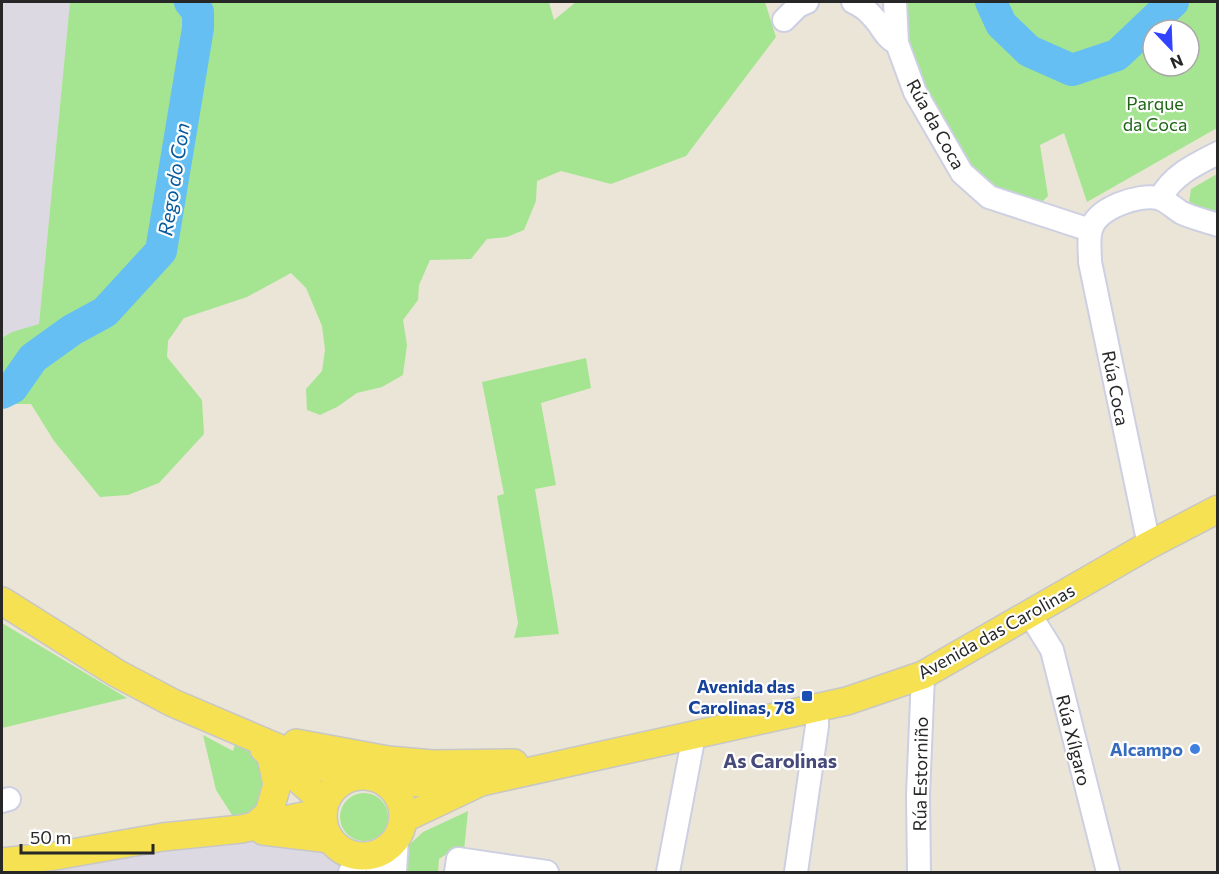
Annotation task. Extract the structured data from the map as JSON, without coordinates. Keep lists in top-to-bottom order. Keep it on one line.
{"streets":{"main road":["Avenida das Carolinas"],"street":["Rúa da Coca","Rúa Coca","Rúa Xílgaro","Rúa Estorniño"]},"crossings":[["Rúa da Coca","Rúa Coca"],["Rúa Coca","Avenida das Carolinas"],["Avenida das Carolinas","Rúa Xílgaro"],["Avenida das Carolinas","Rúa Estorniño"]],"districts":["As Carolinas"],"water":["Rego do Con"],"parks":["Parque da Coca"],"places":{"transit":["Avenida das Carolinas, 78"],"other":["Alcampo"]},"scale_bar":"50 m","north":"bottom right"}
